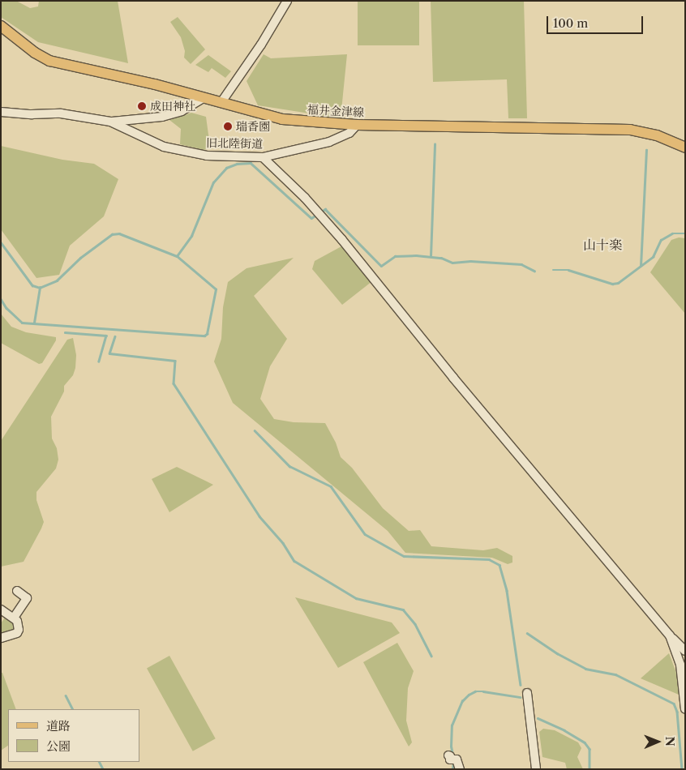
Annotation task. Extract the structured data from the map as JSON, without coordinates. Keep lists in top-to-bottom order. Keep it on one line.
{"streets":{"main road":["福井金津線"],"street":["旧北陸街道"]},"crossings":[["福井金津線","旧北陸街道"]],"districts":["山十楽"],"places":["成田神社","瑞香園"],"legend":["道路","公園"],"scale_bar":"100 m","north":"right"}
